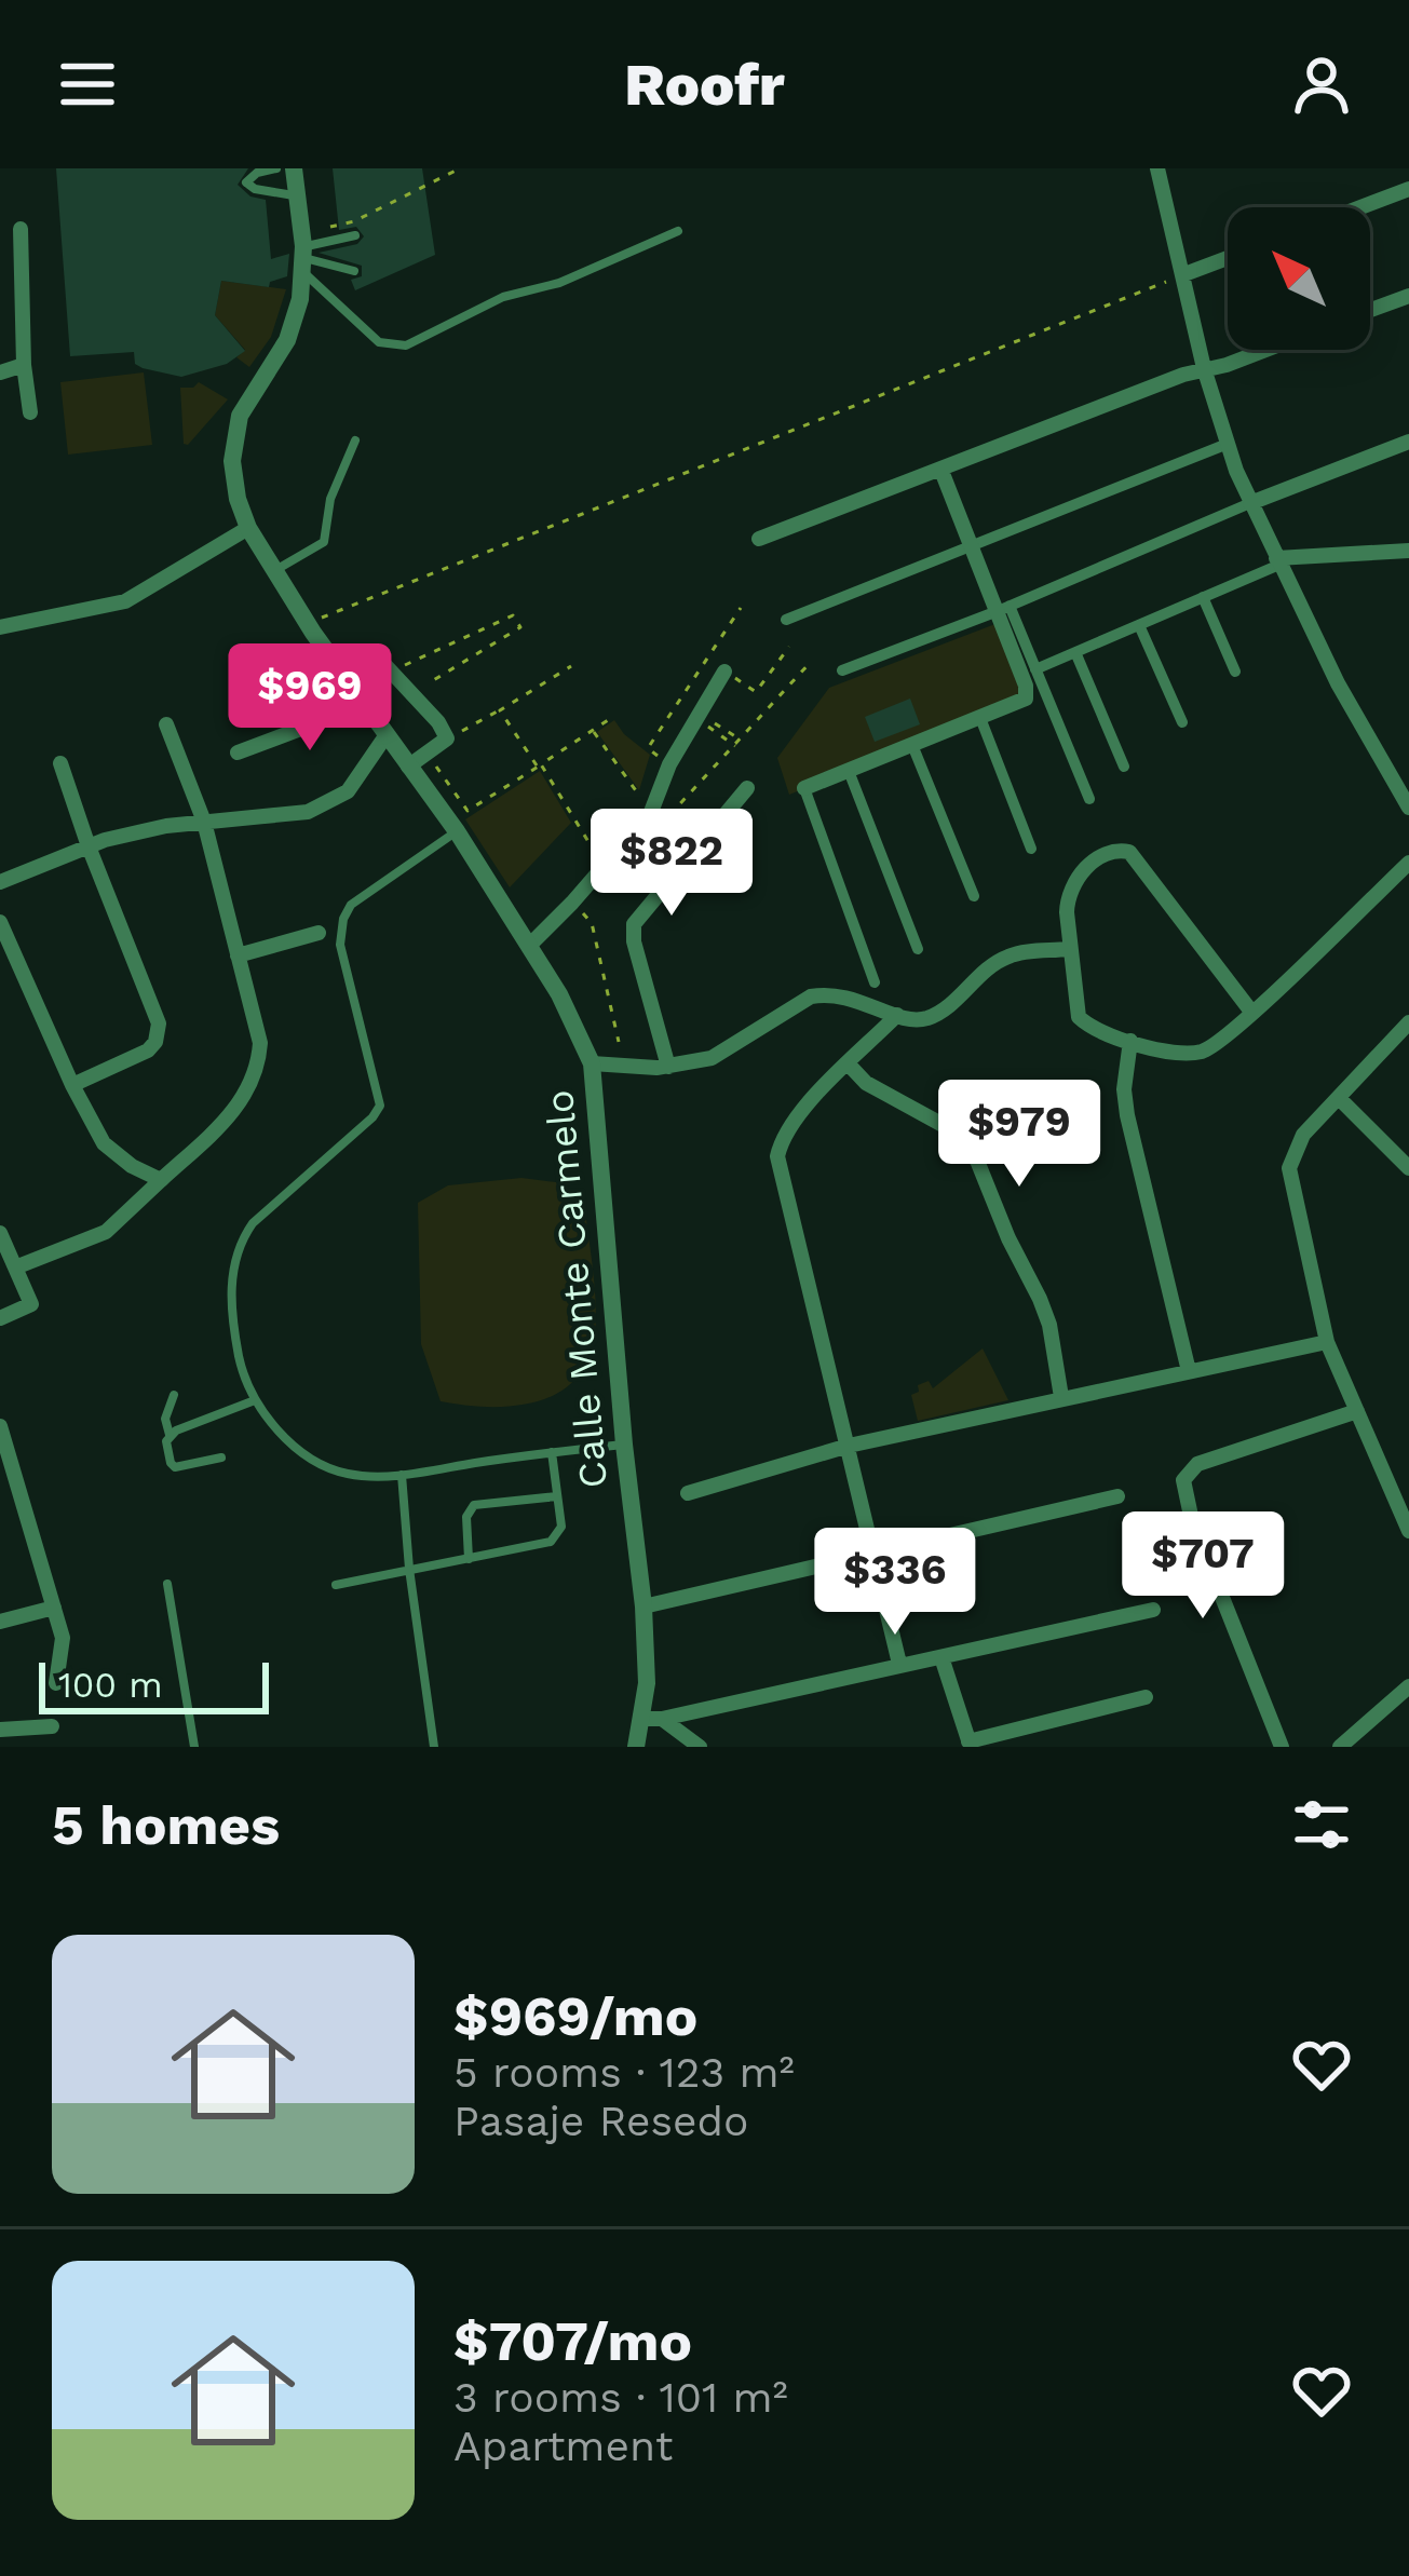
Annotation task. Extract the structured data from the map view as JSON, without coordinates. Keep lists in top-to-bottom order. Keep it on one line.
{"streets":{"street":["Calle Monte Carmelo"]},"scale_bar":"100 m","north":"top left","page":{"header":"Roofr","price":["$969","$822","$979","$707","$336"],"scale":"100 m","heading":"5 homes","list":[{"name":"$969/mo","note":"5 rooms · 123 m² · Pasaje Resedo"},{"name":"$707/mo","note":"3 rooms · 101 m² · Apartment"}]}}
